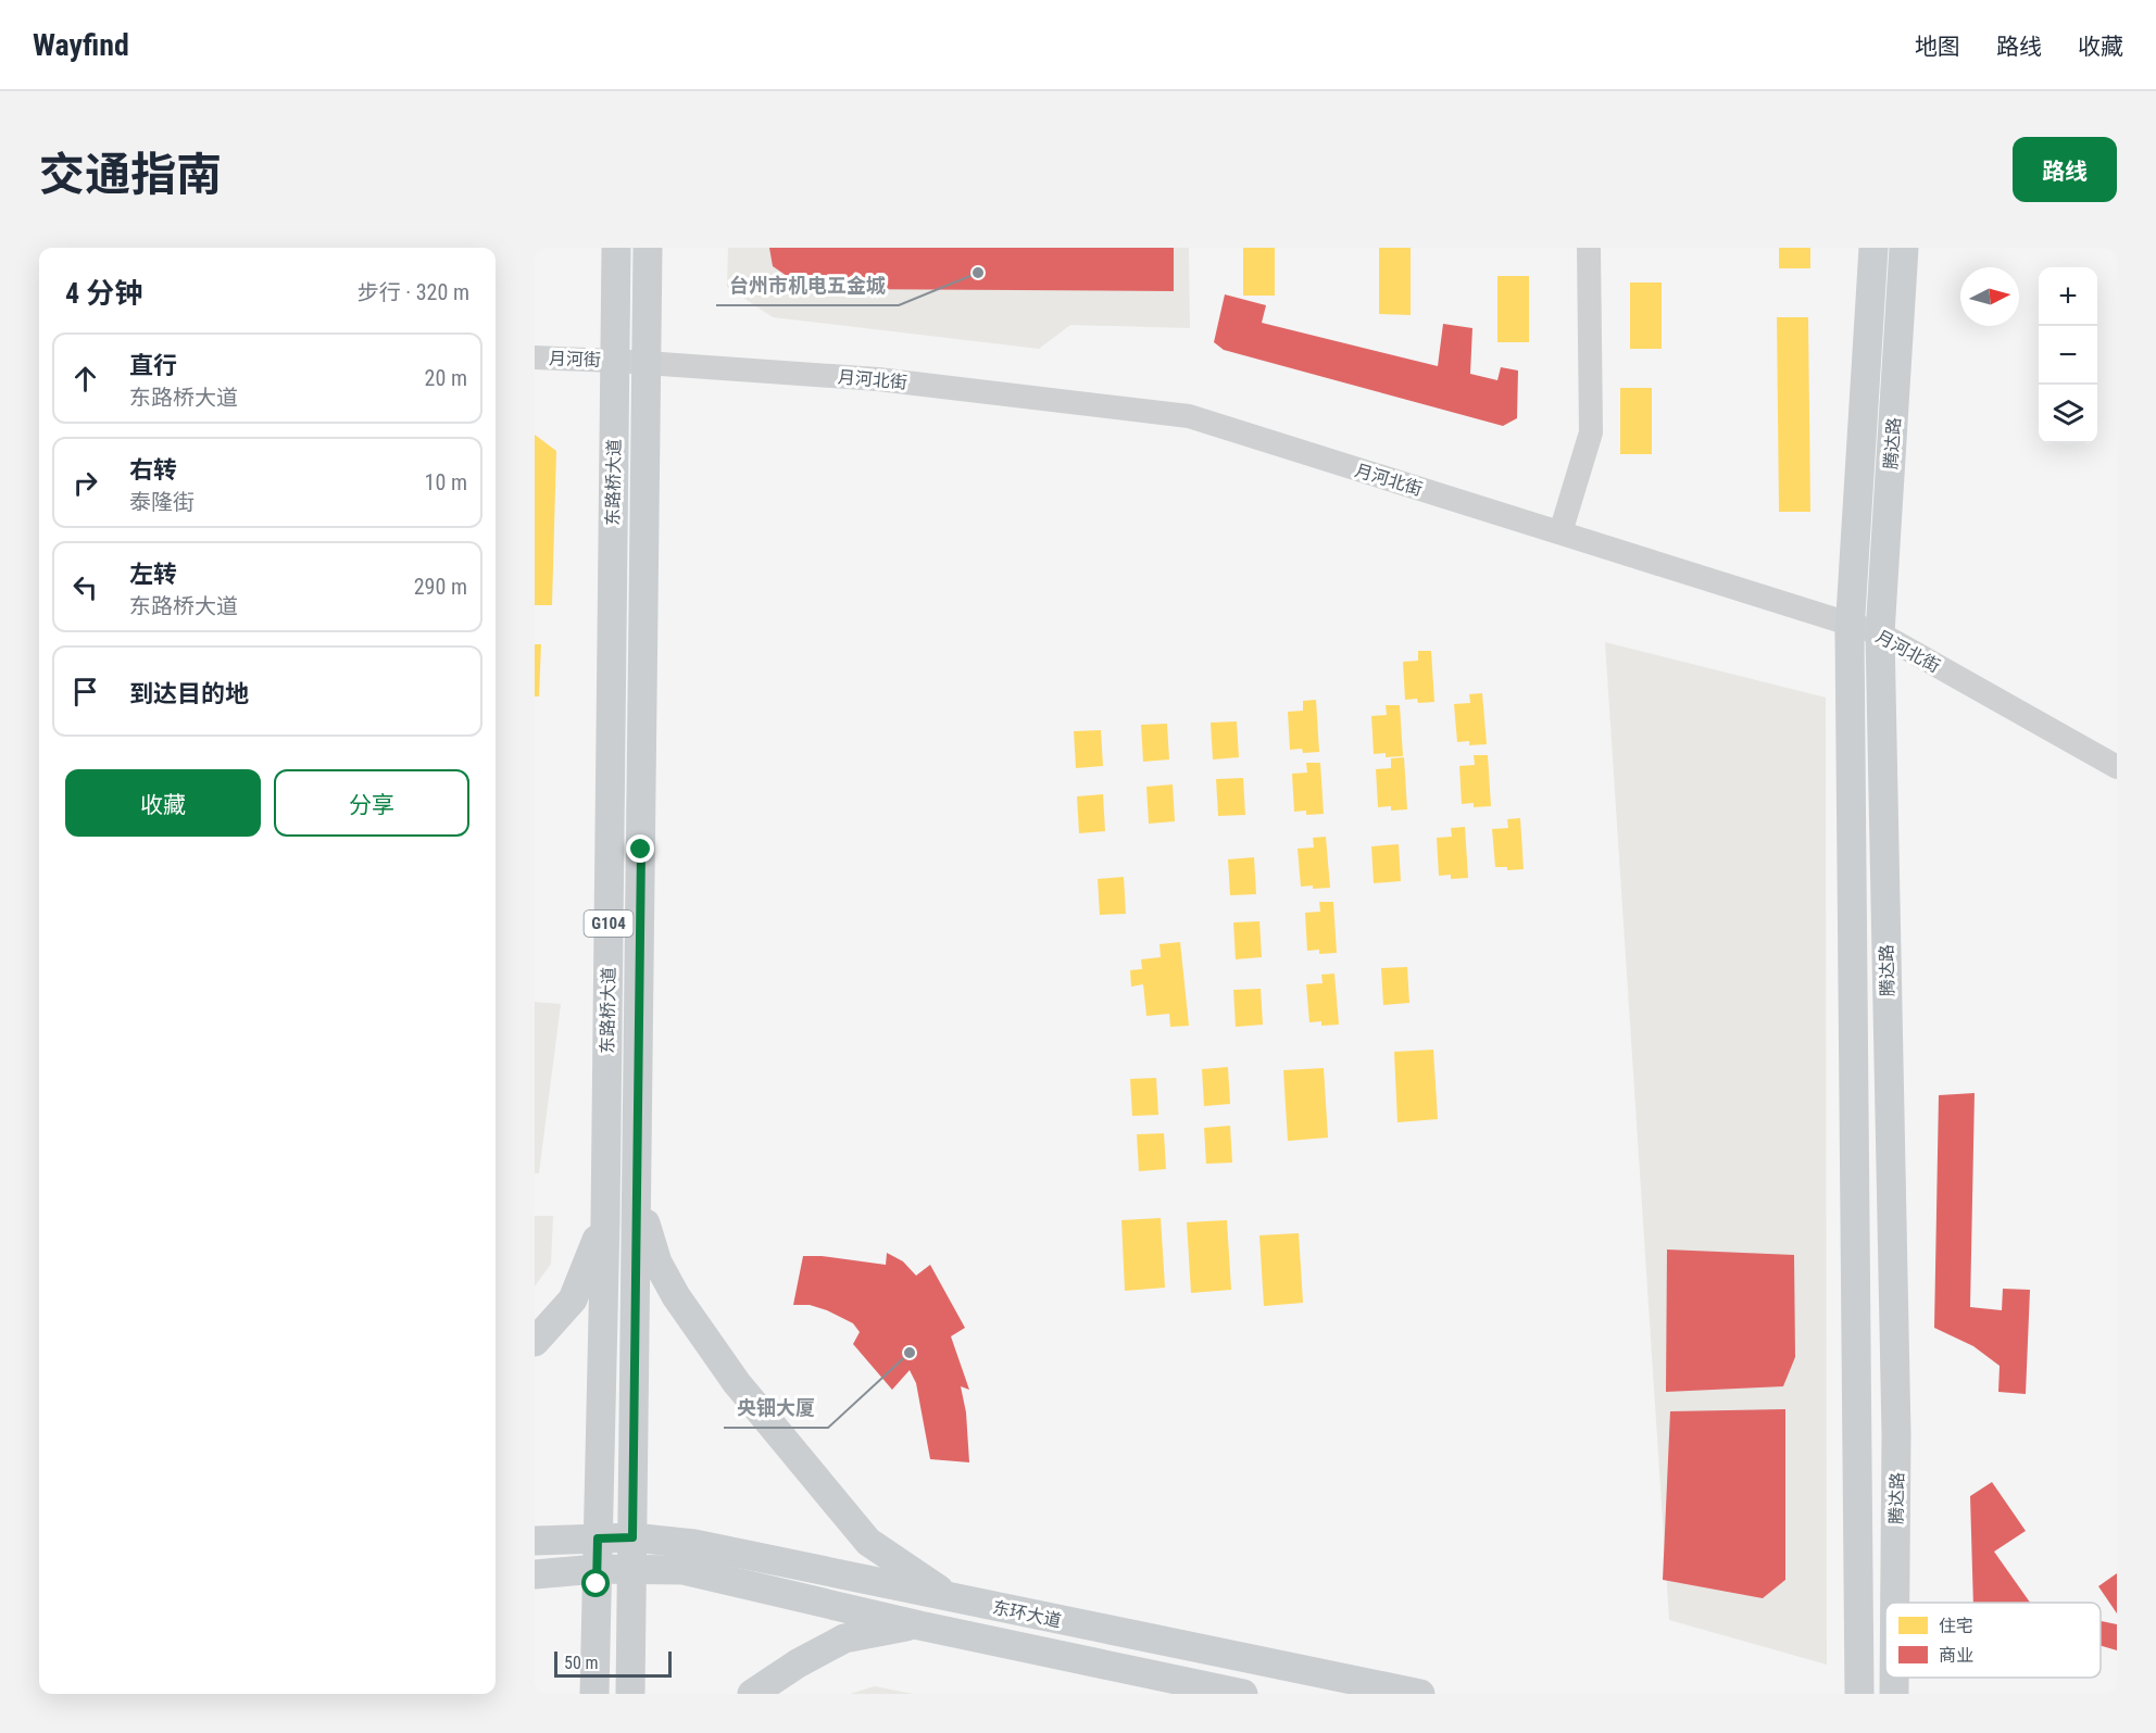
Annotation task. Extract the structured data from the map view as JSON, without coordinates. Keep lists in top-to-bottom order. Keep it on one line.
{"streets":{"main road":["腾达路","东路桥大道","G104","东环大道"],"street":["月河街","月河北街"]},"crossings":[["月河街","月河北街"],["月河街","东路桥大道"],["月河北街","腾达路"],["月河北街","东路桥大道"],["东路桥大道","东环大道"]],"places":["台州市机电五金城","央钿大厦"],"legend":["住宅","商业"],"scale_bar":"50 m","north":"right","page":{"header":"Wayfind","nav":["地图","路线","收藏"],"title":"交通指南","buttons":["路线",["收藏","分享"]],"heading":["4 分钟","步行 · 320 m"],"map_buttons":["+","−"],"list":[["直行","东路桥大道","20 m"],["右转","泰隆街","10 m"],["左转","东路桥大道","290 m"],"到达目的地"],"scale":"50 m"}}
